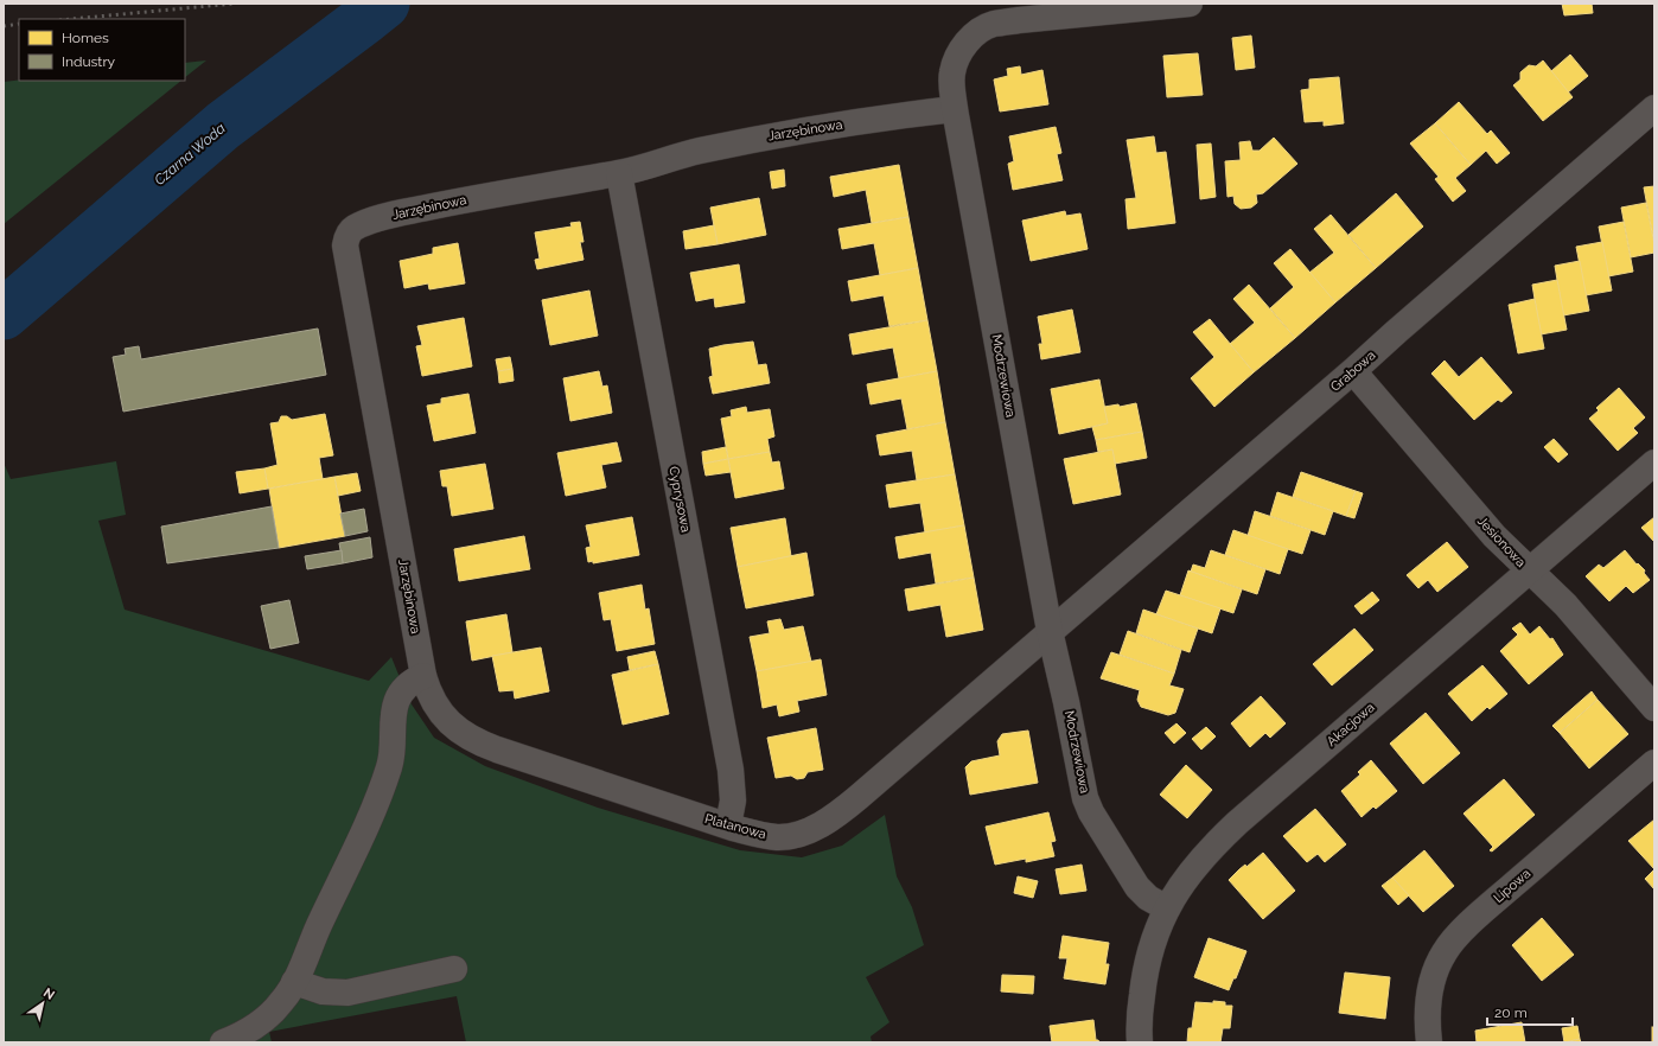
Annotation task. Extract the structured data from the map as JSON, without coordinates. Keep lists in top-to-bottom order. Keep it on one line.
{"streets":{"street":["Jarzębinowa","Grabowa","Modrzewiowa","Cyprysowa","Jesionowa","Akacjowa","Platanowa","Lipowa"]},"crossings":[["Jarzębinowa","Modrzewiowa"],["Jarzębinowa","Cyprysowa"],["Jarzębinowa","Platanowa"],["Grabowa","Modrzewiowa"],["Grabowa","Jesionowa"],["Grabowa","Platanowa"],["Modrzewiowa","Akacjowa"],["Modrzewiowa","Platanowa"],["Cyprysowa","Platanowa"],["Jesionowa","Akacjowa"]],"water":["Czarna Woda"],"legend":["Homes","Industry"],"scale_bar":"20 m","north":"top right"}
